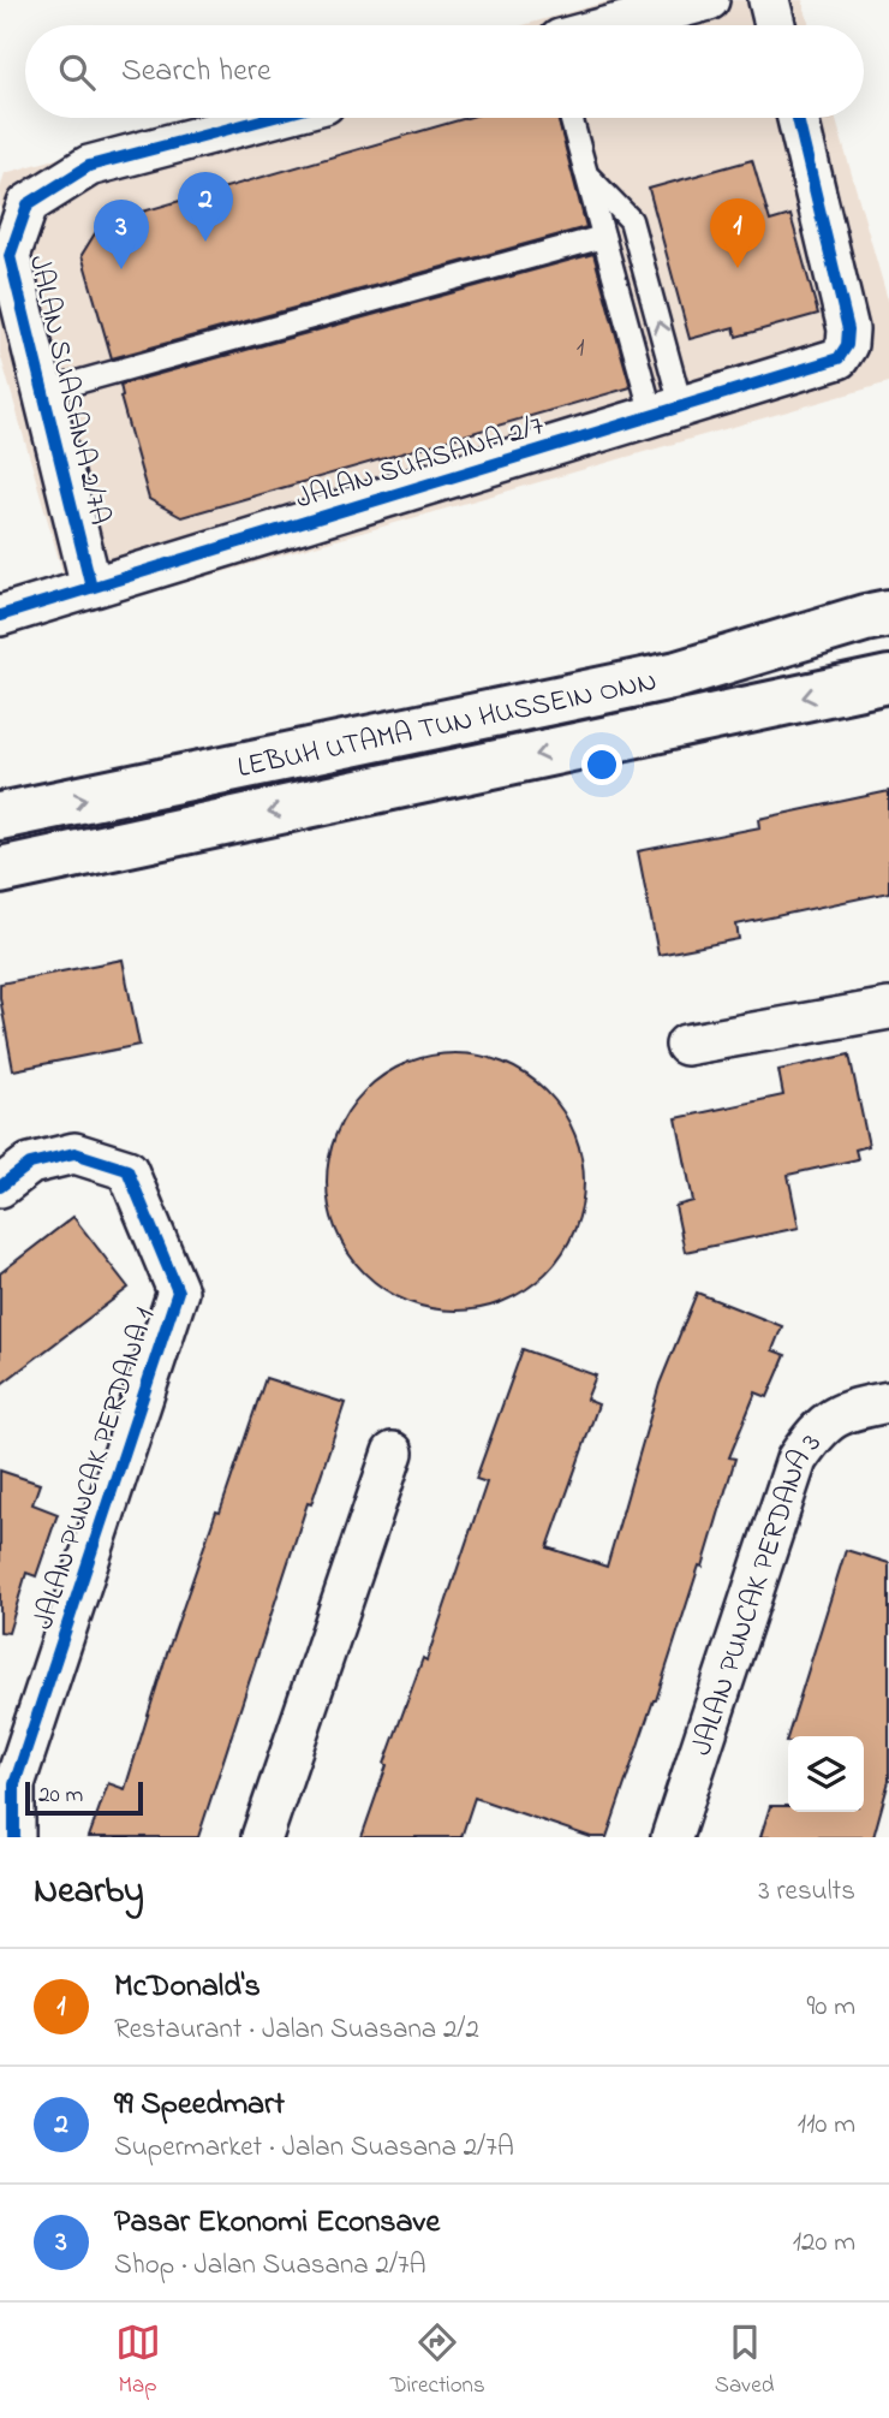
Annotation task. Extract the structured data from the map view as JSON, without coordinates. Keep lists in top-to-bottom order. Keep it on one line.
{"streets":{"main road":["LEBUH UTAMA TUN HUSSEIN ONN"],"street":["JALAN SUASANA 2/7A","JALAN SUASANA 2/7","JALAN PUNCAK PERDANA 1","JALAN PUNCAK PERDANA 3"]},"crossings":[["JALAN SUASANA 2/7A","JALAN SUASANA 2/7"]],"house_numbers":["1"],"scale_bar":"20 m","page":{"search":"Search here","pins":["2","1","3"],"scale":"20 m","heading":["Nearby","3 results"],"list":[{"mark":"1","name":"McDonald's","note":"Restaurant · Jalan Suasana 2/2","value":"90 m"},{"mark":"2","name":"99 Speedmart","note":"Supermarket · Jalan Suasana 2/7A","value":"110 m"},{"mark":"3","name":"Pasar Ekonomi Econsave","note":"Shop · Jalan Suasana 2/7A","value":"120 m"}],"nav":["Map","Directions","Saved"]}}
